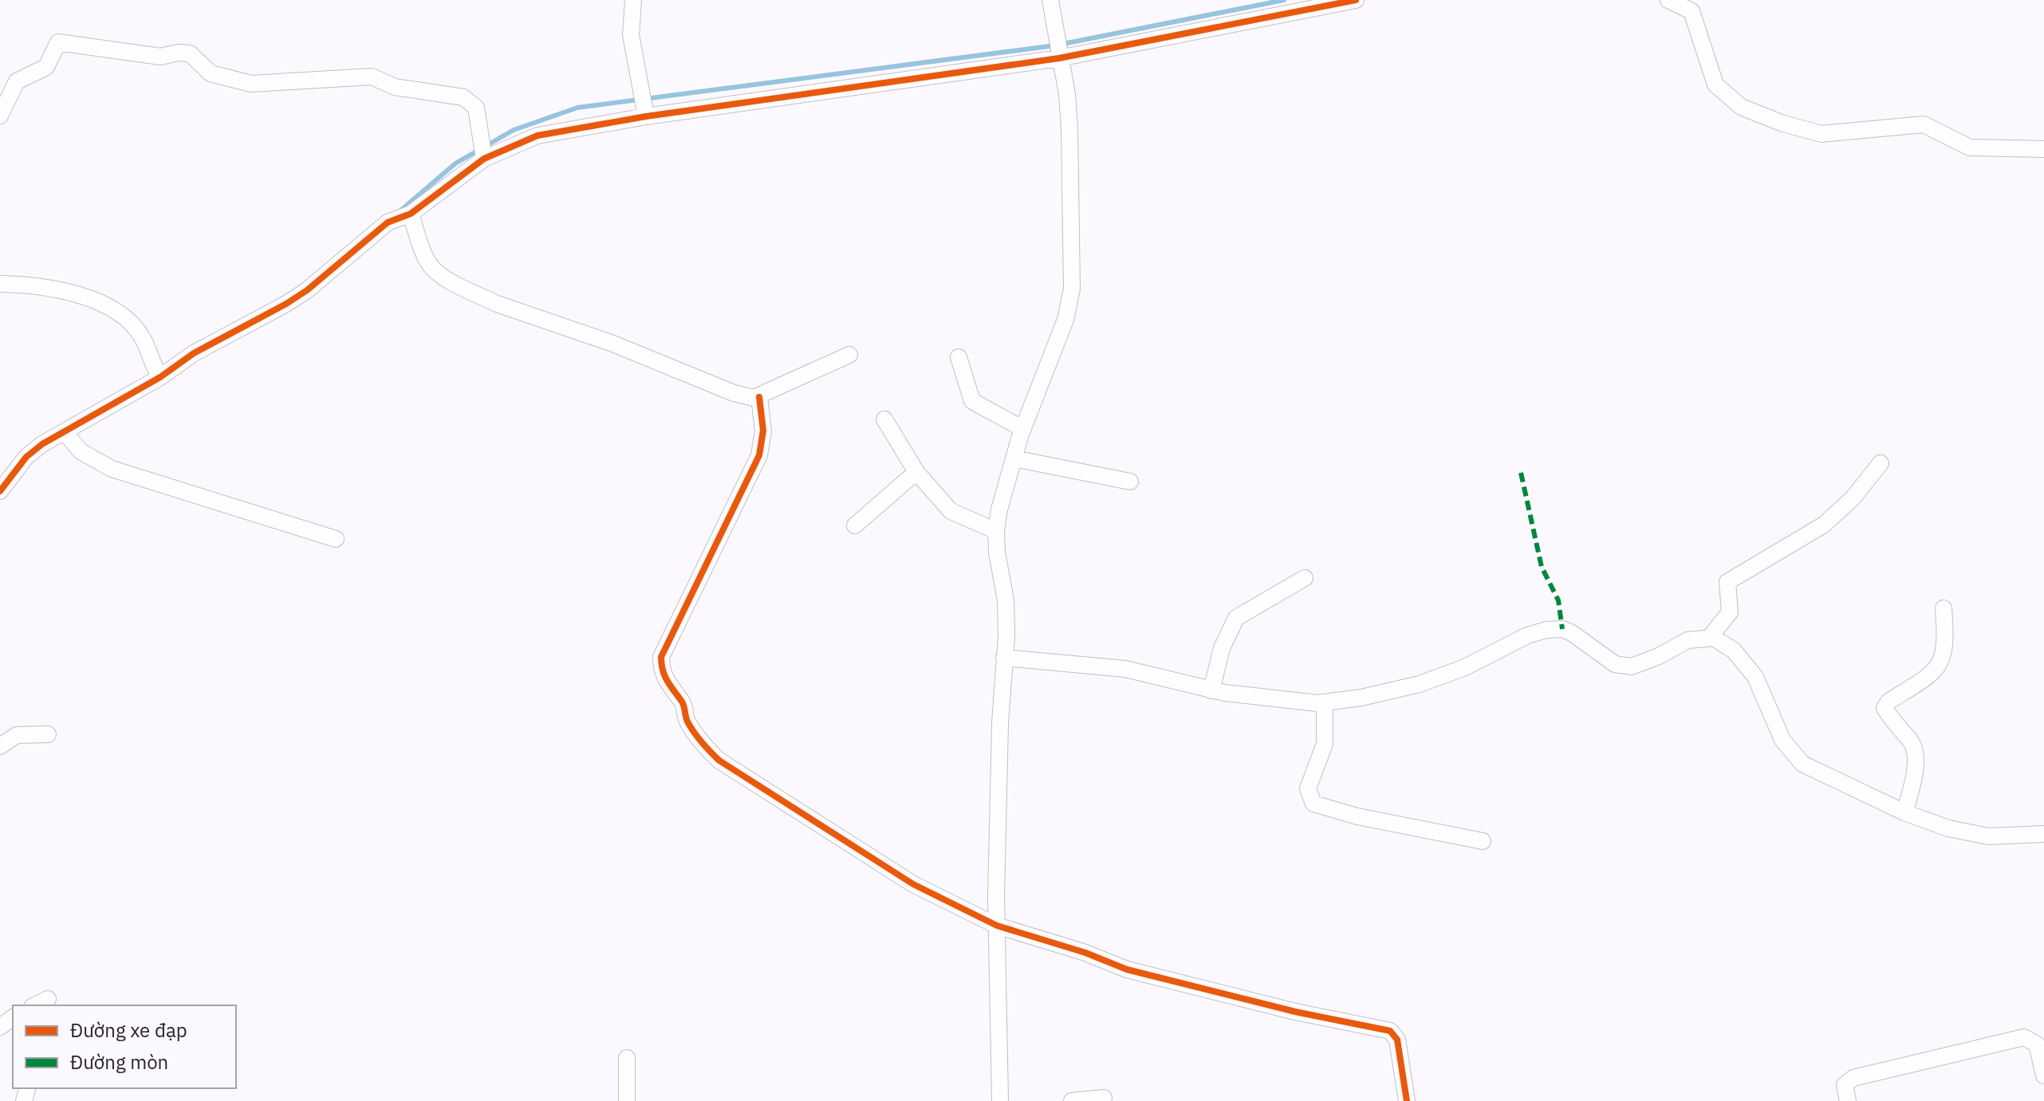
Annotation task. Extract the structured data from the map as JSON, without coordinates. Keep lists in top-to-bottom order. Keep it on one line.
{"legend":["Đường xe đạp","Đường mòn"]}
